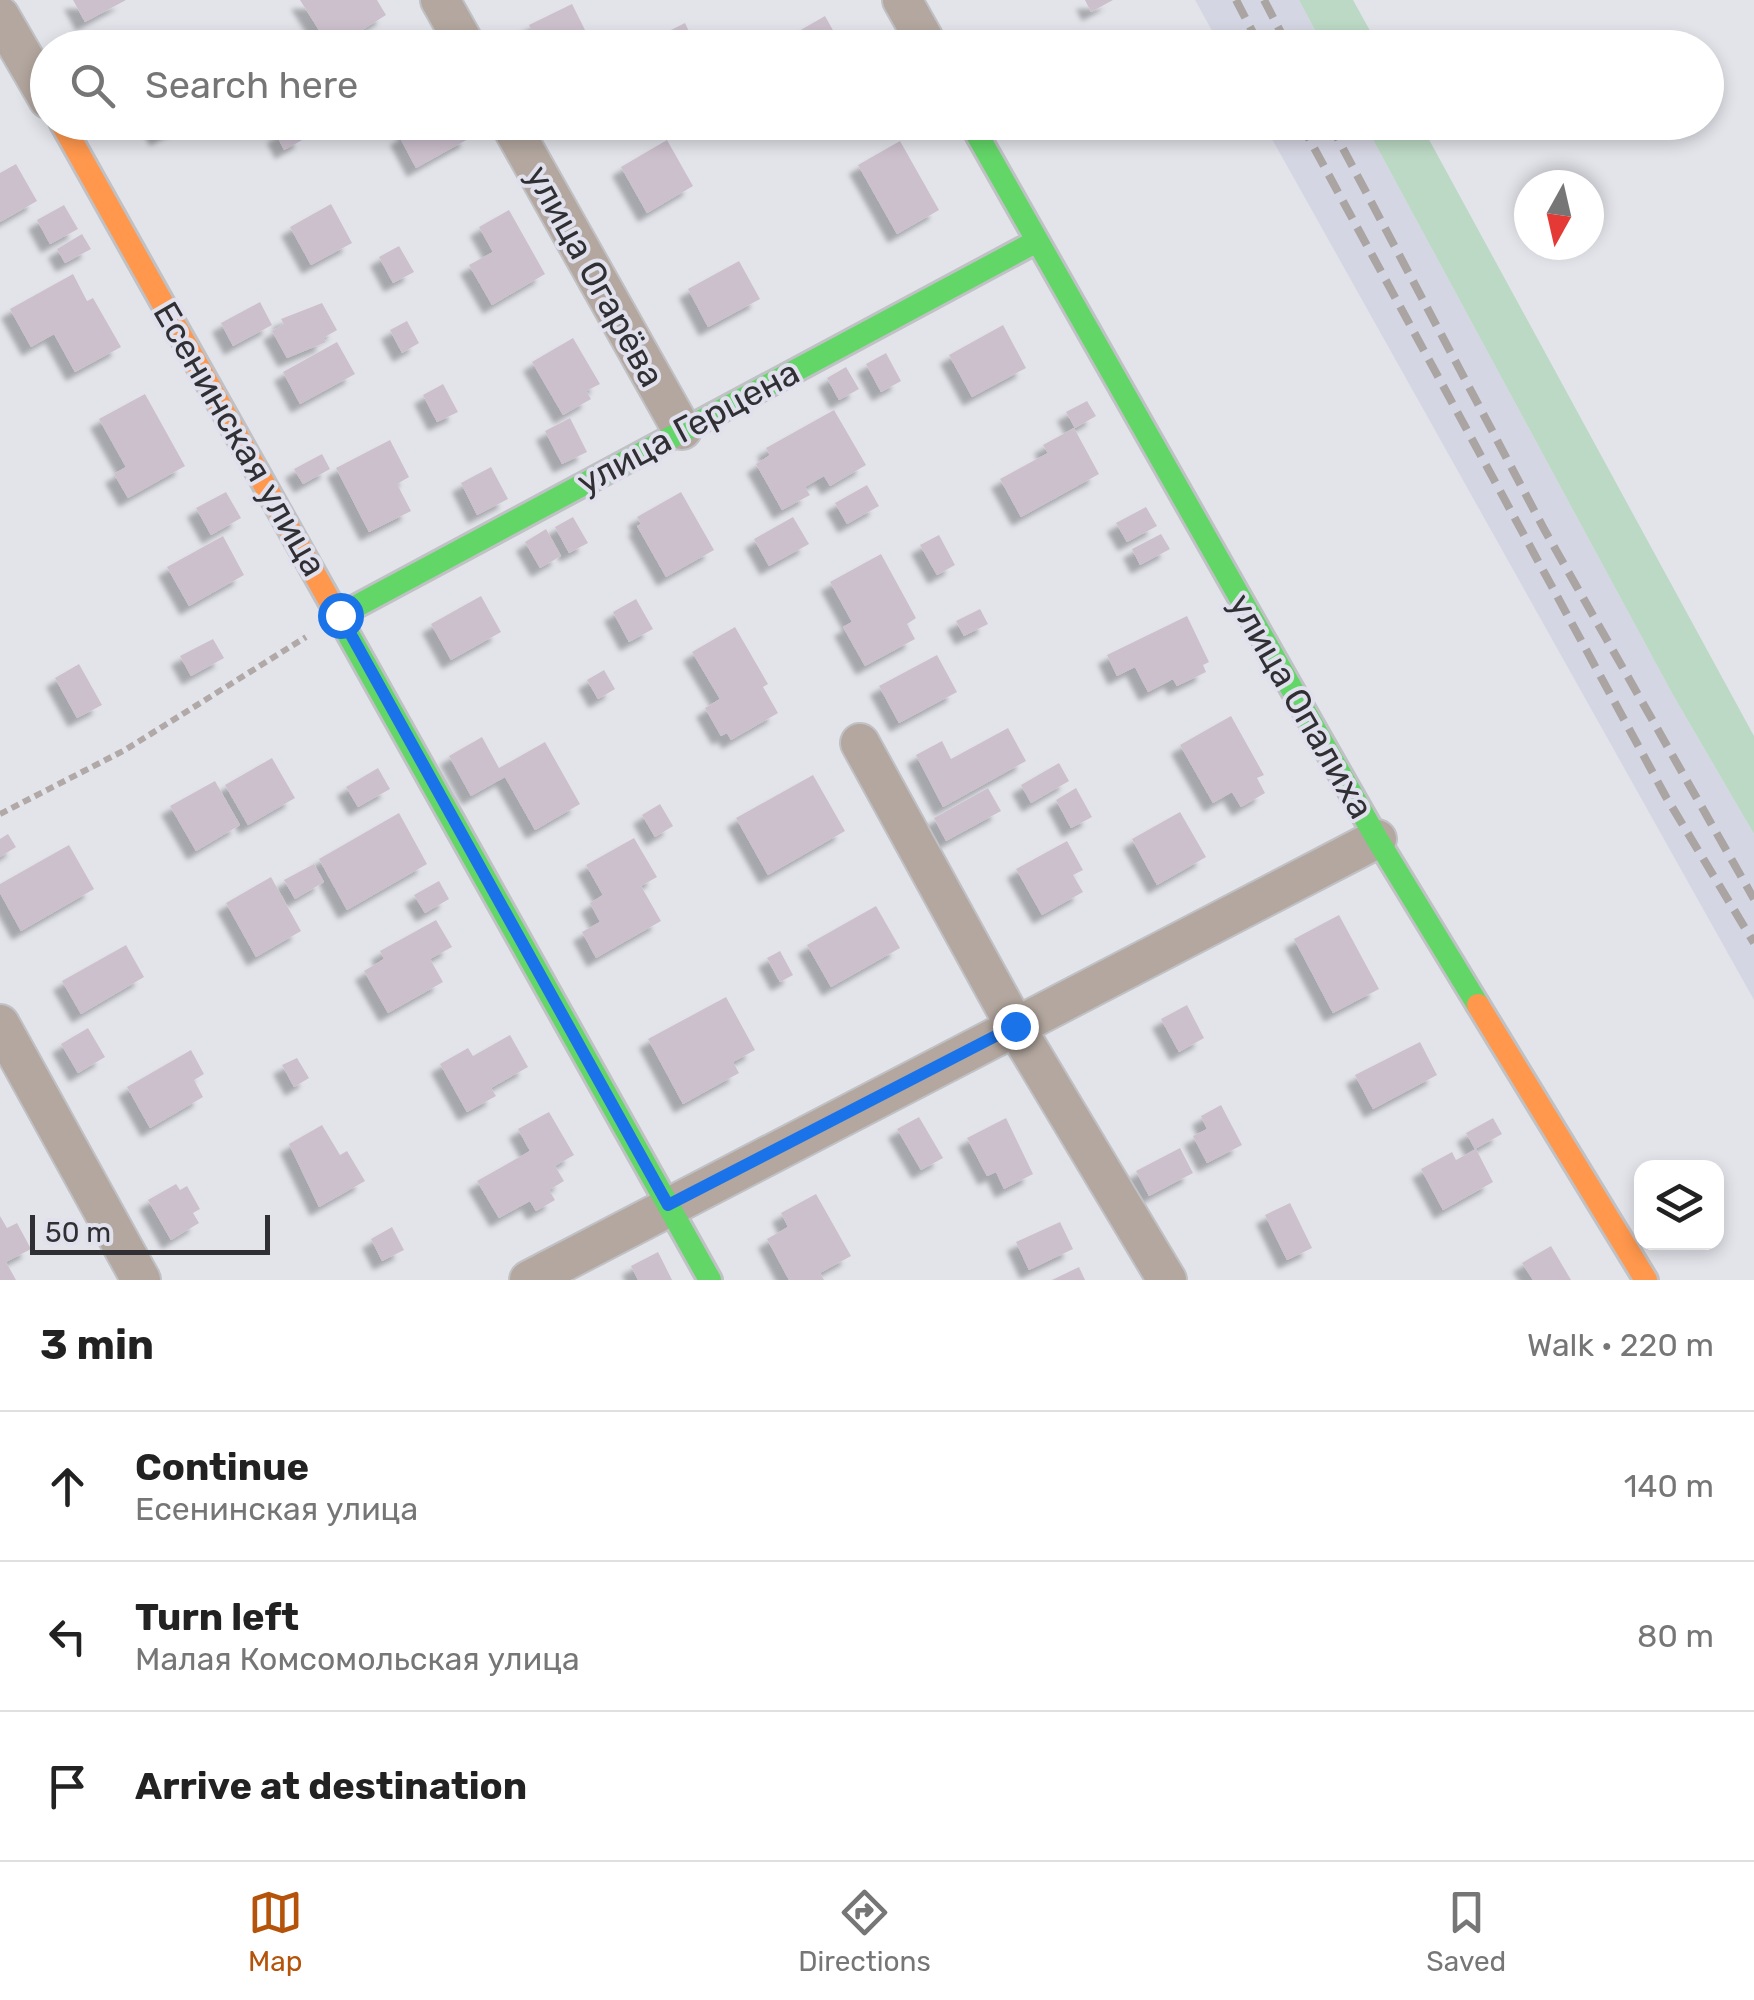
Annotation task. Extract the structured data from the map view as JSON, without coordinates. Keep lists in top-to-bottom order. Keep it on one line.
{"streets":{"street":["улица Огарёва","улица Герцена","Есенинская улица","улица Опалиха"]},"crossings":[["улица Огарёва","улица Герцена"],["улица Герцена","Есенинская улица"],["улица Герцена","улица Опалиха"]],"scale_bar":"50 m","north":"bottom","page":{"search":"Search here","scale":"50 m","heading":["3 min","Walk · 220 m"],"list":[["Continue","Есенинская улица","140 m"],["Turn left","Малая Комсомольская улица","80 m"],"Arrive at destination"],"nav":["Map","Directions","Saved"]}}
